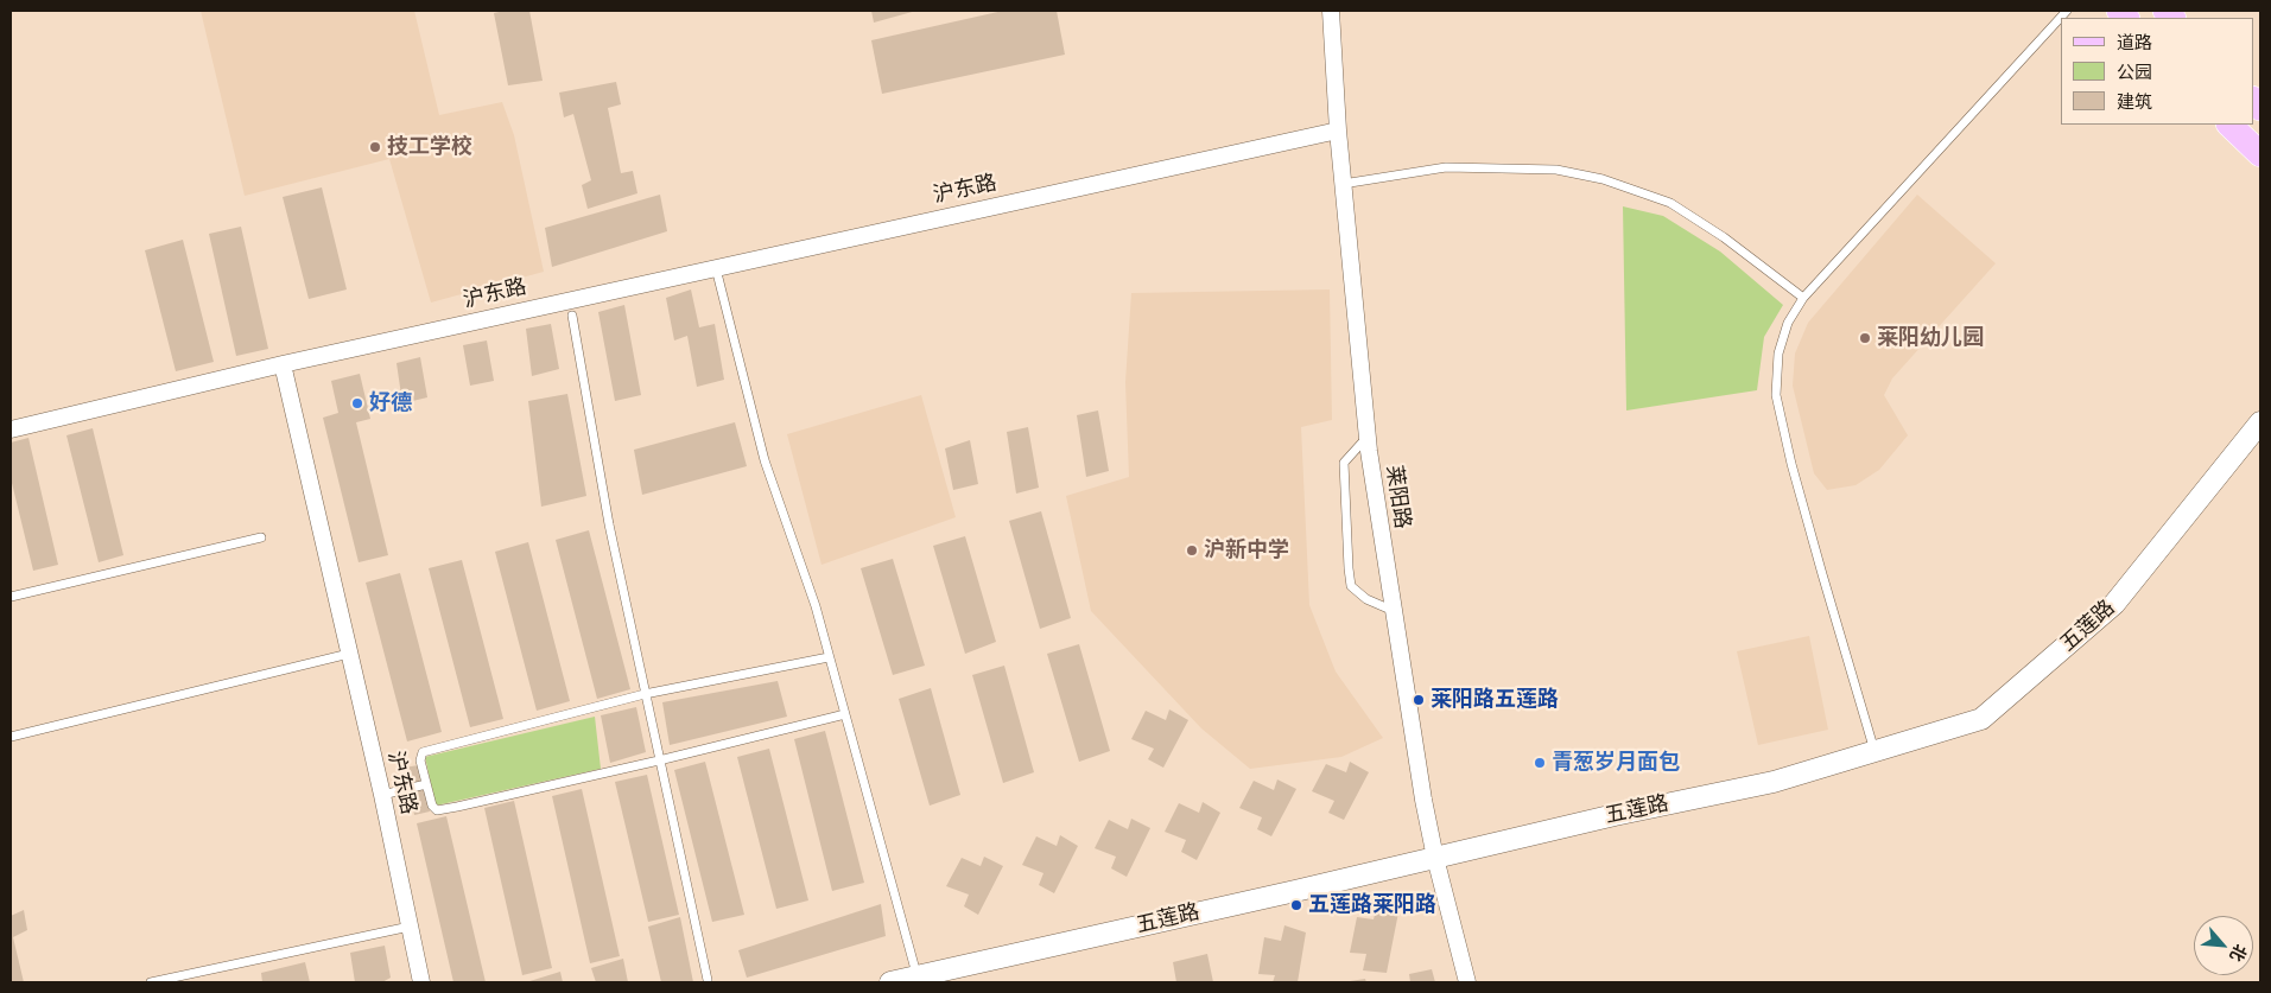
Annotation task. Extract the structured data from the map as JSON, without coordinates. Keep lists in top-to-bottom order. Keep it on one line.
{"streets":{"street":["沪东路","莱阳路","五莲路"]},"crossings":[["沪东路","莱阳路"],["莱阳路","五莲路"]],"places":["技工学校","莱阳幼儿园","好德","沪新中学","莱阳路五莲路","青葱岁月面包","五莲路莱阳路"],"legend":["道路","公园","建筑"],"north":"bottom right"}
